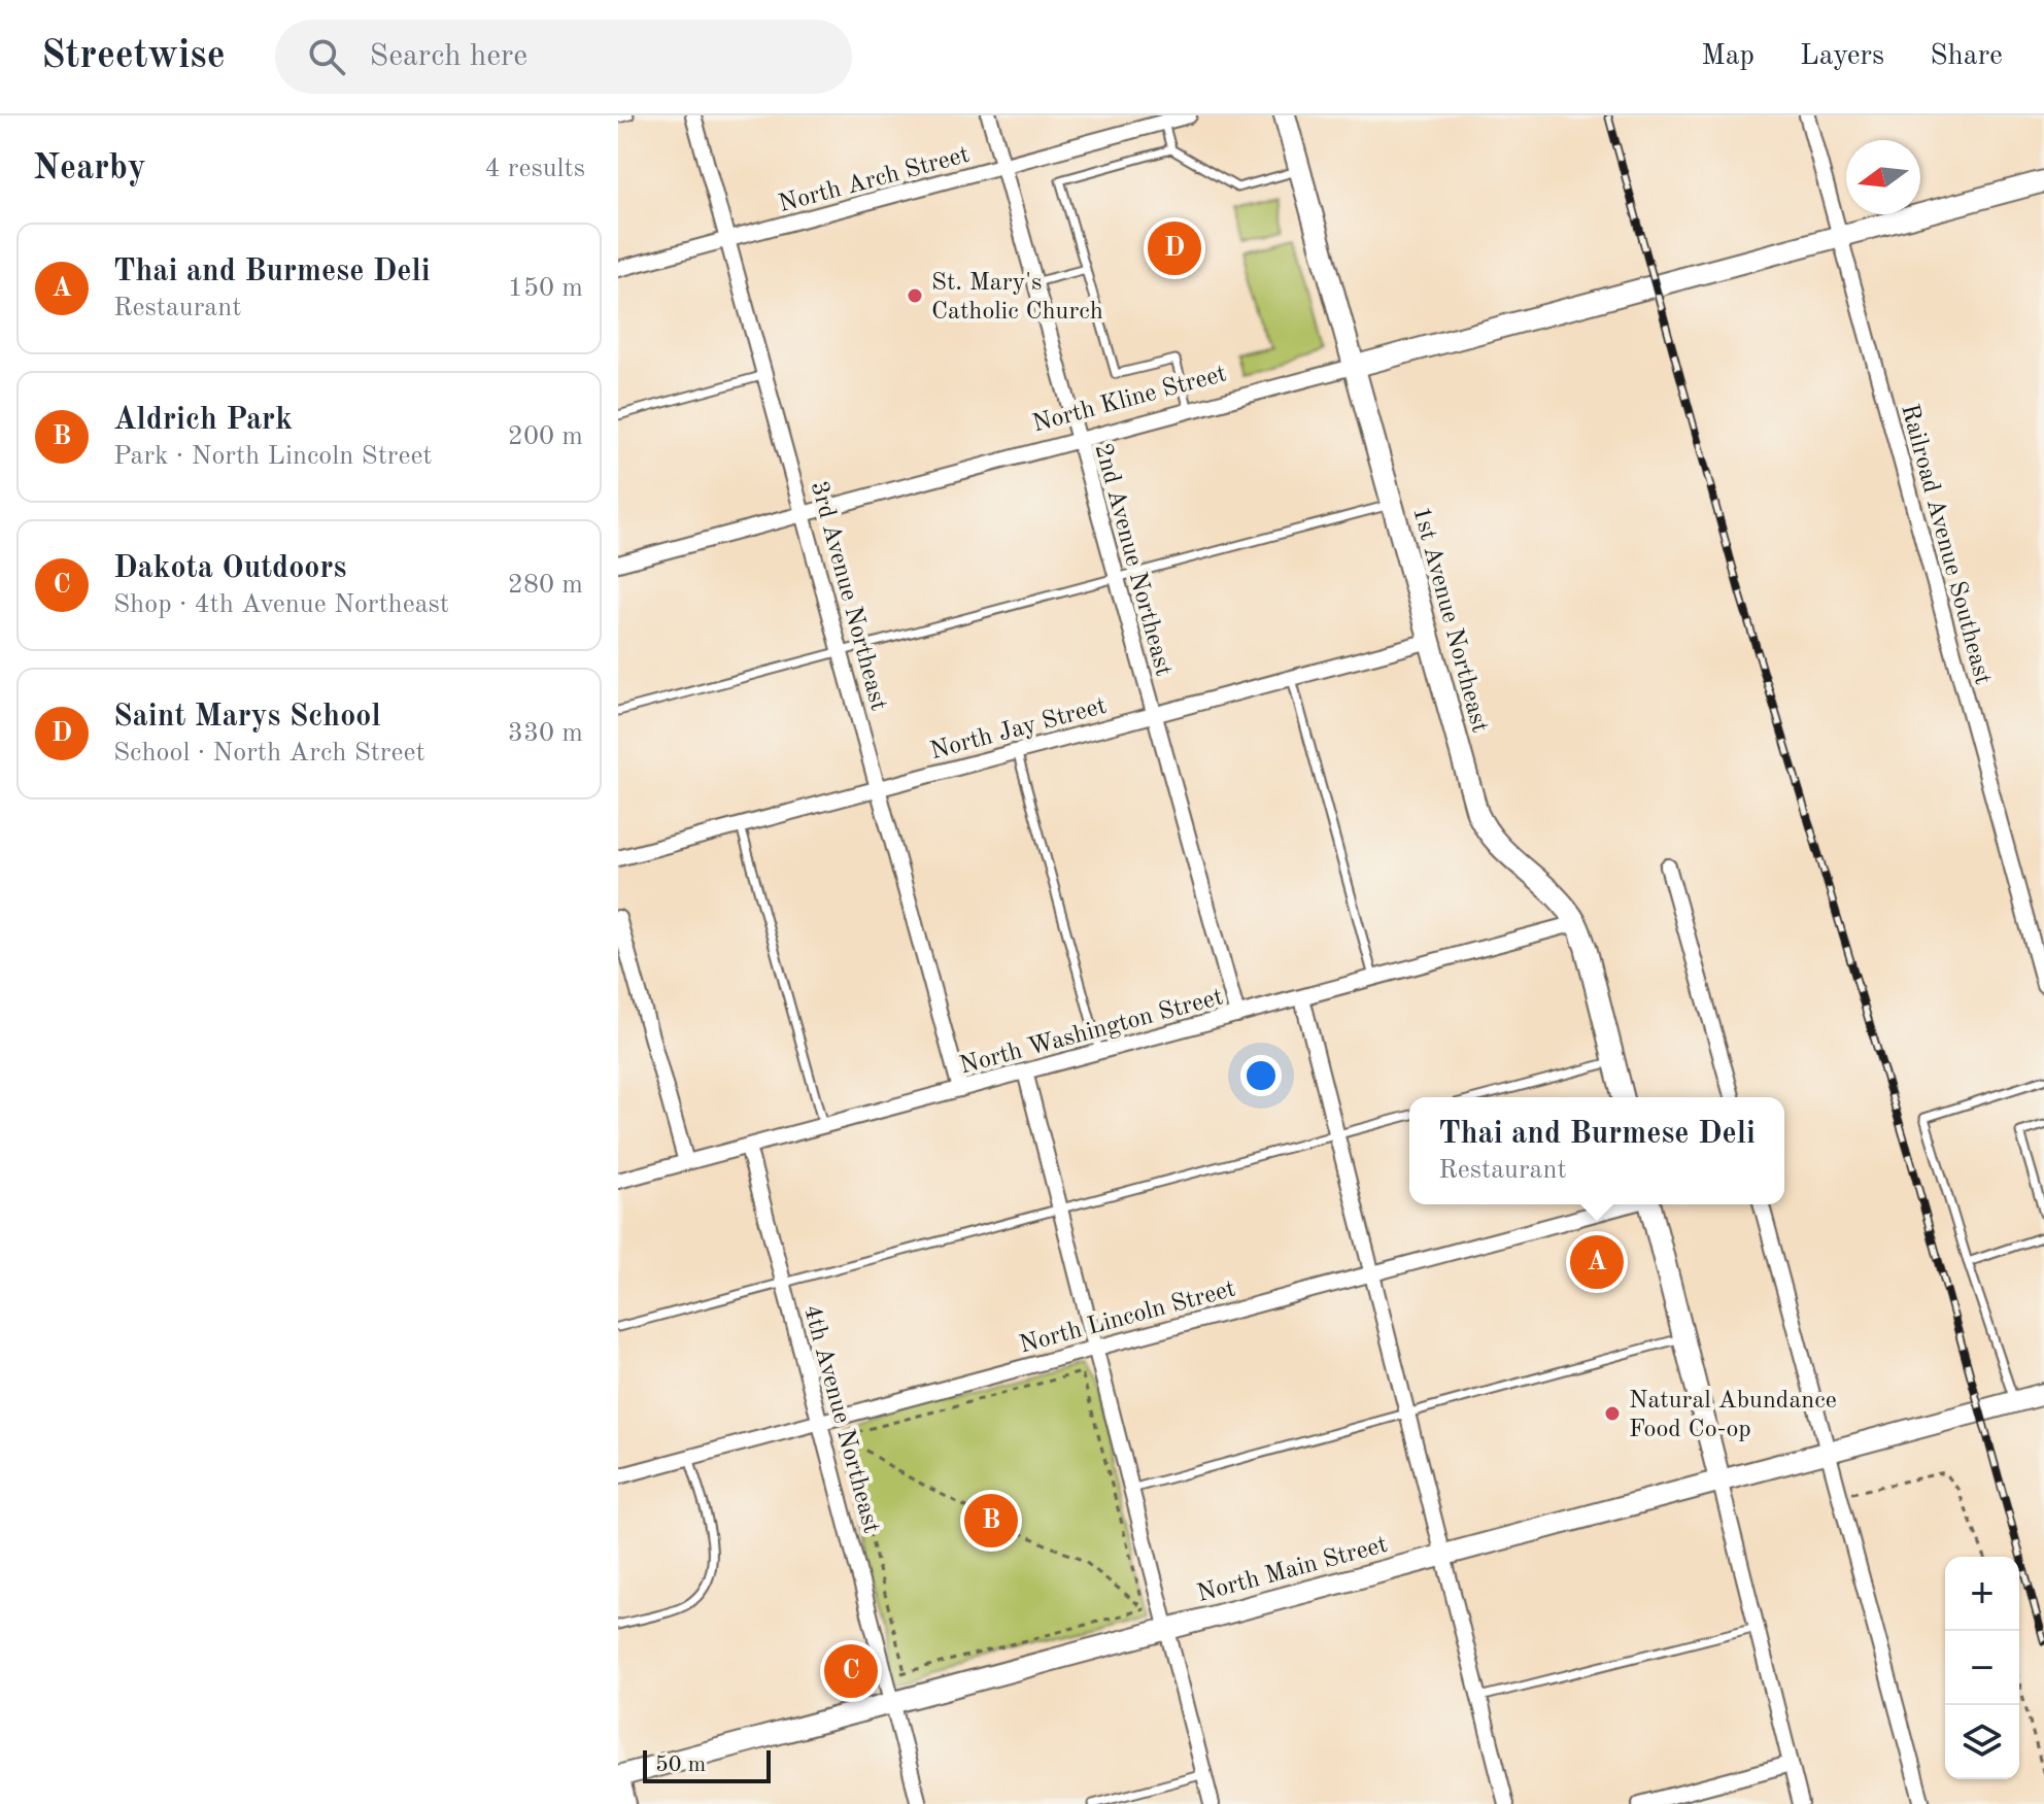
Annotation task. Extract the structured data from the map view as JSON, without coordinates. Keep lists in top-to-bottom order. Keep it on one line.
{"streets":{"street":["North Arch Street","North Kline Street","Railroad Avenue Southeast","2nd Avenue Northeast","3rd Avenue Northeast","1st Avenue Northeast","North Jay Street","North Washington Street","North Lincoln Street","4th Avenue Northeast","North Main Street"]},"crossings":[["North Arch Street","2nd Avenue Northeast"],["North Arch Street","3rd Avenue Northeast"],["North Kline Street","Railroad Avenue Southeast"],["North Kline Street","2nd Avenue Northeast"],["North Kline Street","3rd Avenue Northeast"],["North Kline Street","1st Avenue Northeast"],["2nd Avenue Northeast","North Jay Street"],["2nd Avenue Northeast","North Washington Street"],["3rd Avenue Northeast","North Jay Street"],["3rd Avenue Northeast","North Washington Street"],["1st Avenue Northeast","North Jay Street"],["1st Avenue Northeast","North Washington Street"],["North Washington Street","4th Avenue Northeast"],["North Lincoln Street","4th Avenue Northeast"],["4th Avenue Northeast","North Main Street"]],"places":["St. Mary's Catholic Church","Natural Abundance Food Co-op"],"scale_bar":"50 m","north":"left","page":{"header":"Streetwise","search":"Search here","nav":["Map","Layers","Share"],"heading":["Nearby","4 results"],"pins":["D","A","B","C"],"list":[{"mark":"A","name":"Thai and Burmese Deli","note":"Restaurant","value":"150 m"},{"mark":"B","name":"Aldrich Park","note":"Park · North Lincoln Street","value":"200 m"},{"mark":"C","name":"Dakota Outdoors","note":"Shop · 4th Avenue Northeast","value":"280 m"},{"mark":"D","name":"Saint Marys School","note":"School · North Arch Street","value":"330 m"}],"popup":["Thai and Burmese Deli","Restaurant"],"map_buttons":["+","−"],"scale":"50 m"}}
